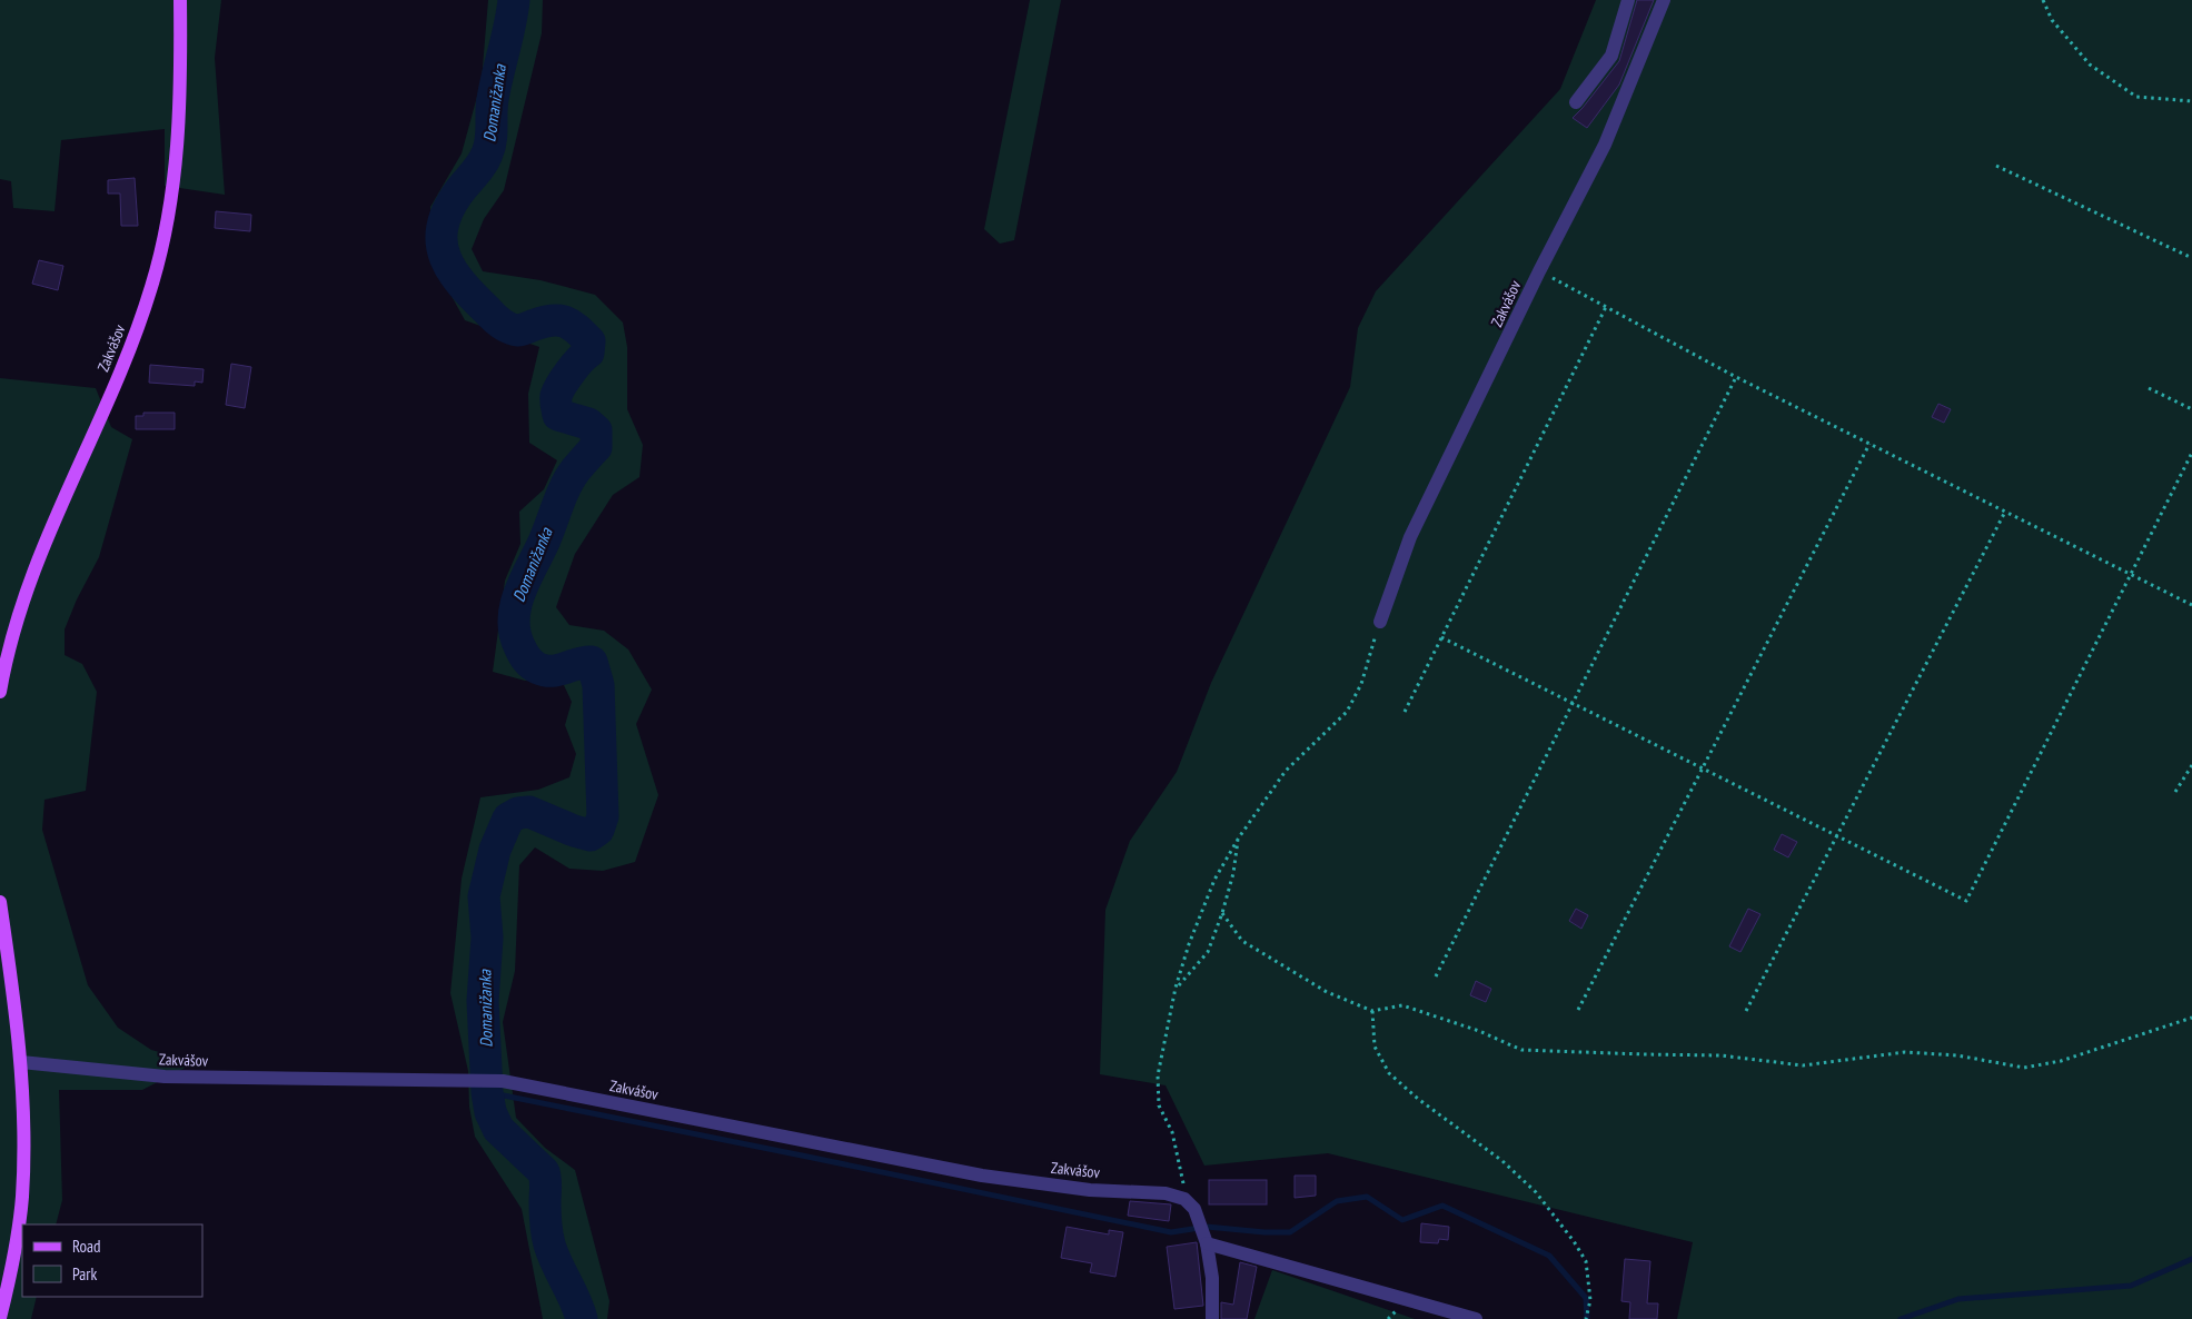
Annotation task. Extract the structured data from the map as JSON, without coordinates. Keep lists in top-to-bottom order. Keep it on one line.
{"streets":{"main road":["Zakvášov"]},"water":["Domanižanka"],"legend":["Road","Park"]}
